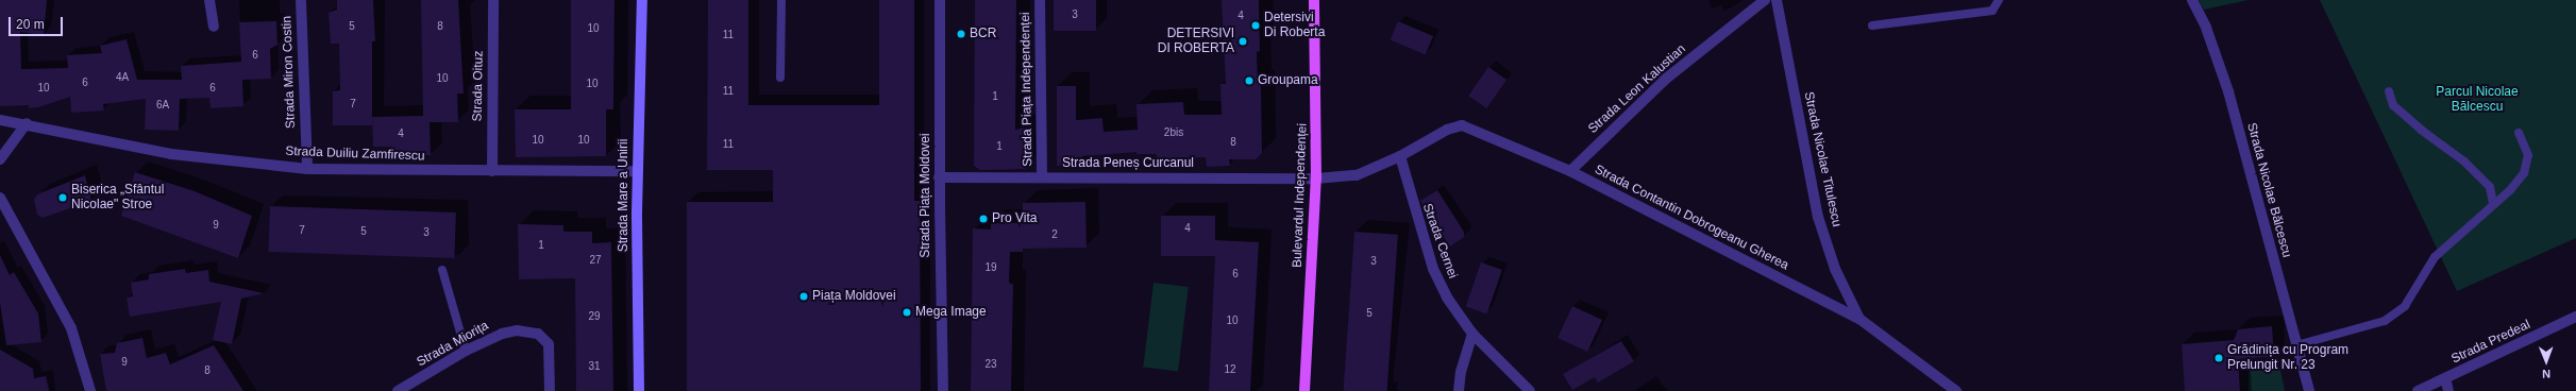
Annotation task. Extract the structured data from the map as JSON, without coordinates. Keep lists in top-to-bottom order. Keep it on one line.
{"streets":{"main road":["Strada Mare a Unirii","Bulevardul Independenței"],"street":["Strada Miron Costin","Strada Oituz","Strada Piața Independenței","Strada Leon Kalustian","Strada Duiliu Zamfirescu","Strada Nicolae Titulescu","Strada Peneș Curcanul","Strada Nicolae Bălcescu","Strada Piața Moldovei","Strada Contantin Dobrogeanu Gherea","Strada Cernei","Strada Predeal","Strada Miorița"]},"crossings":[["Strada Miron Costin","Strada Duiliu Zamfirescu"],["Strada Oituz","Strada Duiliu Zamfirescu"],["Strada Piața Independenței","Strada Peneș Curcanul"],["Strada Leon Kalustian","Strada Contantin Dobrogeanu Gherea"],["Strada Duiliu Zamfirescu","Strada Mare a Unirii"],["Strada Nicolae Titulescu","Strada Contantin Dobrogeanu Gherea"],["Strada Peneș Curcanul","Strada Piața Moldovei"],["Strada Peneș Curcanul","Bulevardul Independenței"],["Strada Contantin Dobrogeanu Gherea","Strada Cernei"]],"parks":["Parcul Nicolae Bălcescu"],"places":["Detersivi Di Roberta","BCR","DETERSIVI DI ROBERTA","Groupama","Biserica „Sfântul Nicolae\" Stroe","Pro Vita","Piața Moldovei","Mega Image","Grădinița cu Program Prelungit Nr. 23"],"house_numbers":["3","4","5","8","10","11","6","4A","10","6","10","10","6","11","1","7","6A","2bis","4","10","10","8","11","1","9","4","7","5","3","2","1","27","3","19","6","5","29","10","9","23","31","12","8"],"scale_bar":"20 m","north":"bottom"}
